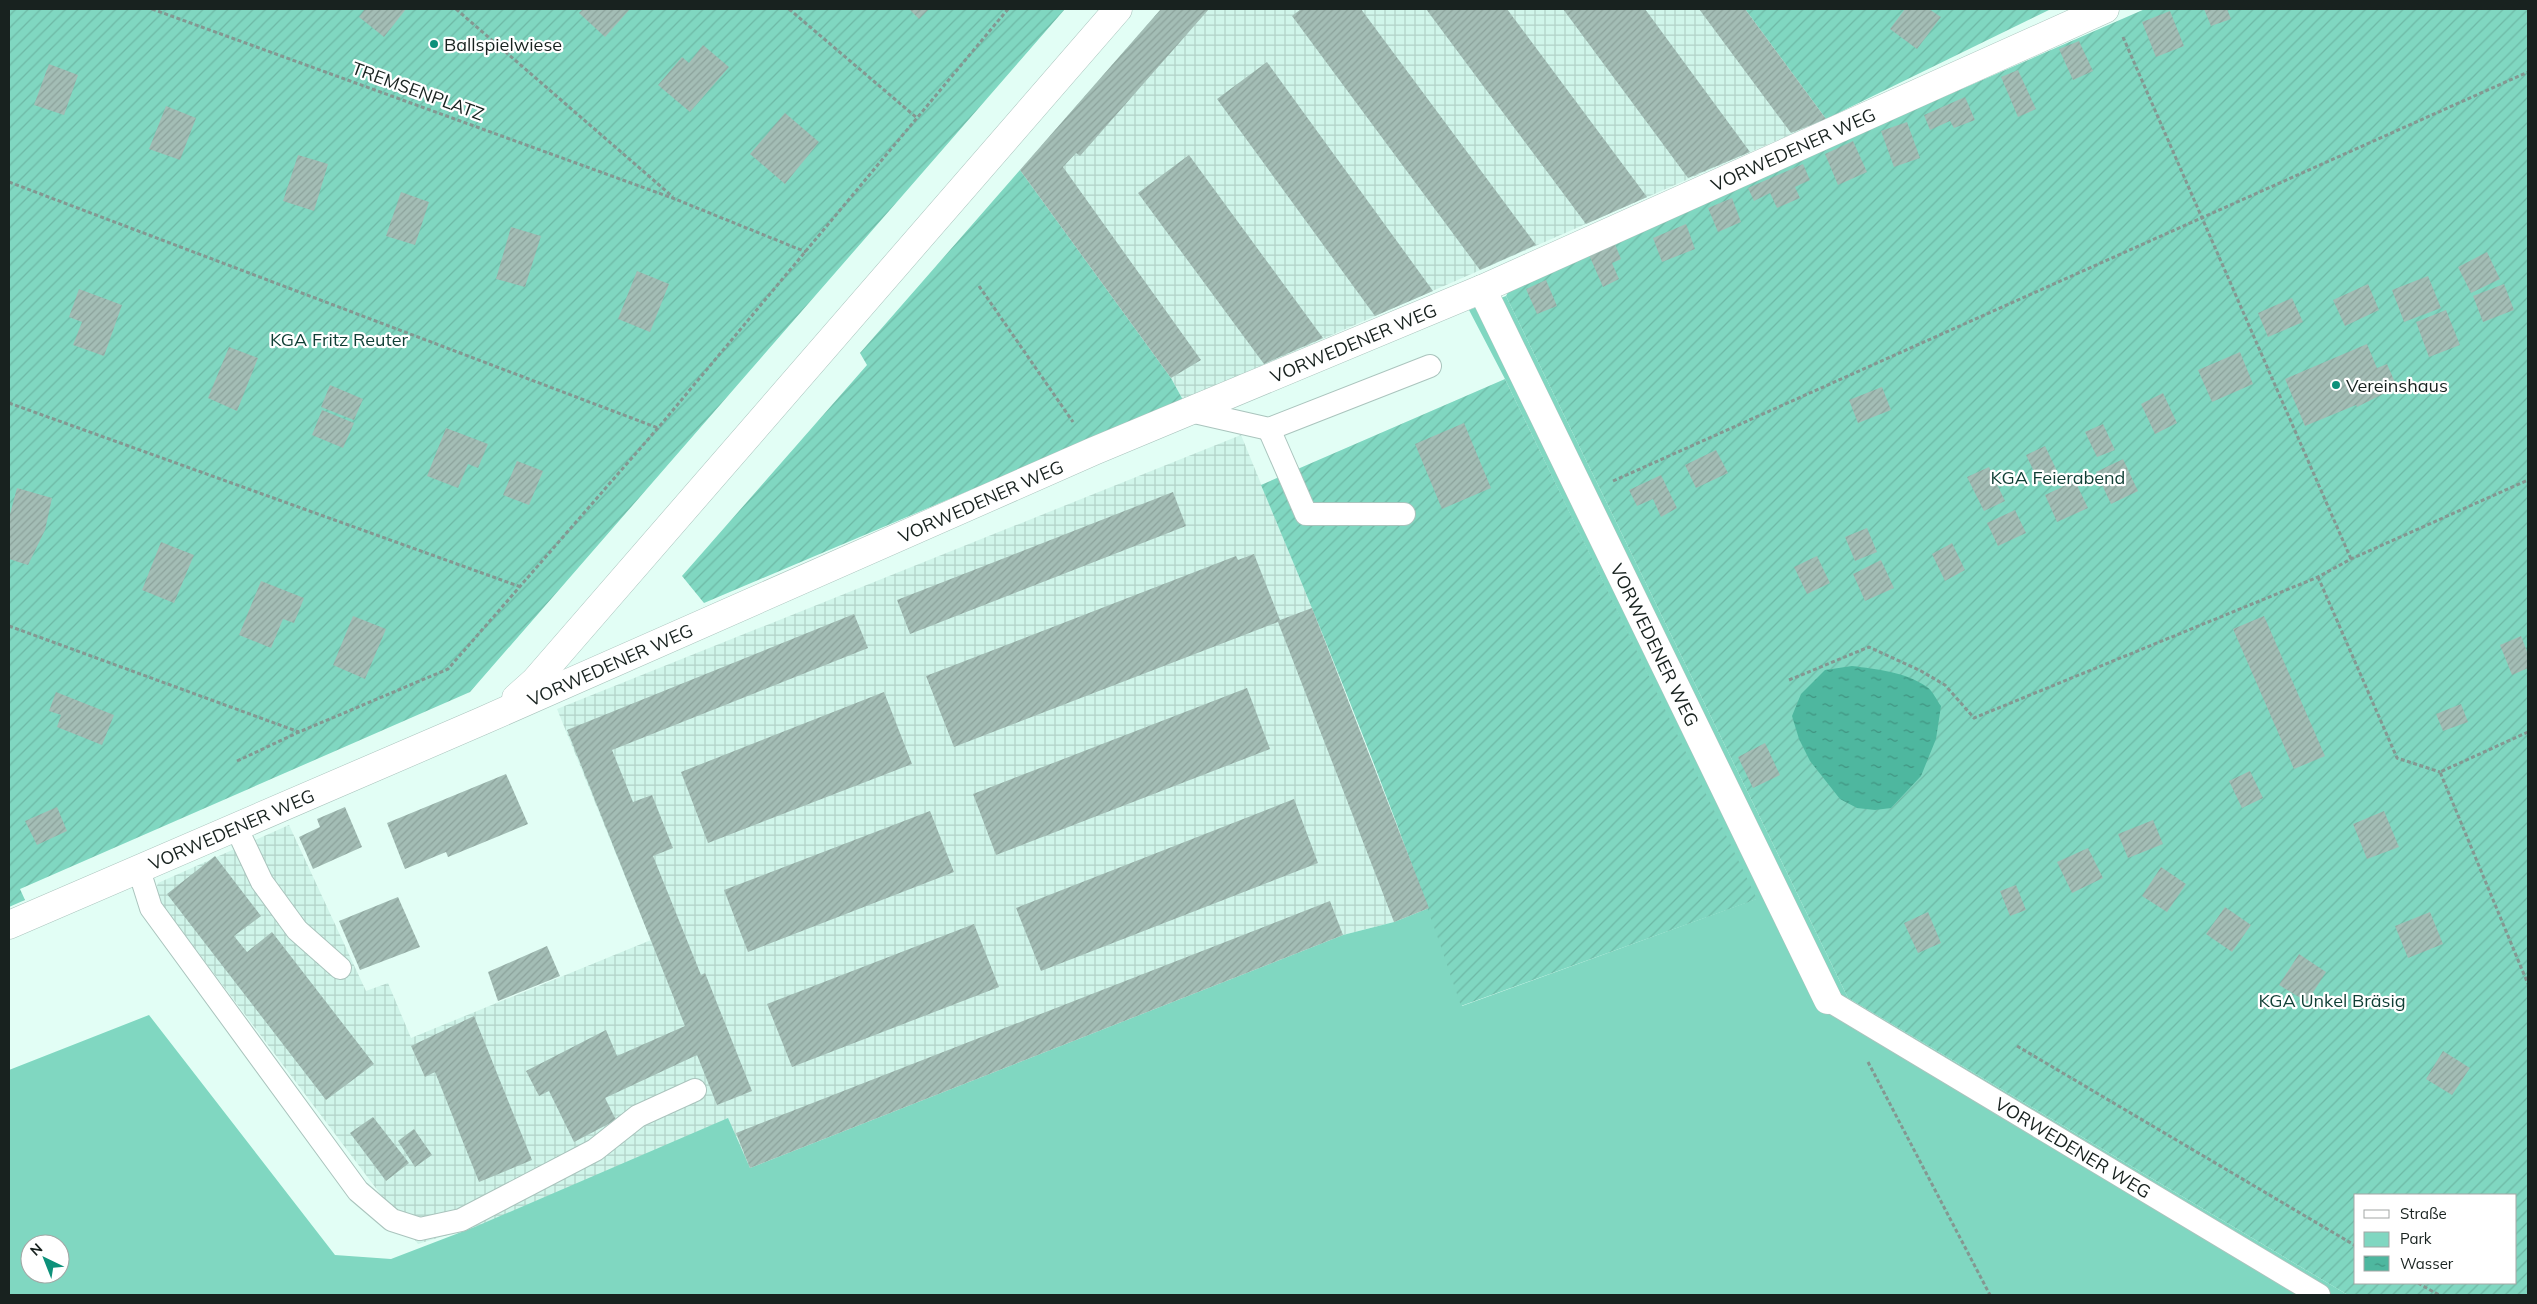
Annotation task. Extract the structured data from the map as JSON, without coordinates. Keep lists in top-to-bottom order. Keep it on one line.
{"streets":{"street":["VORWEDENER WEG"],"path":["TREMSENPLATZ"]},"parks":["KGA Fritz Reuter","KGA Feierabend","KGA Unkel Bräsig"],"places":["Ballspielwiese","Vereinshaus"],"legend":["Straße","Park","Wasser"],"north":"top left"}
